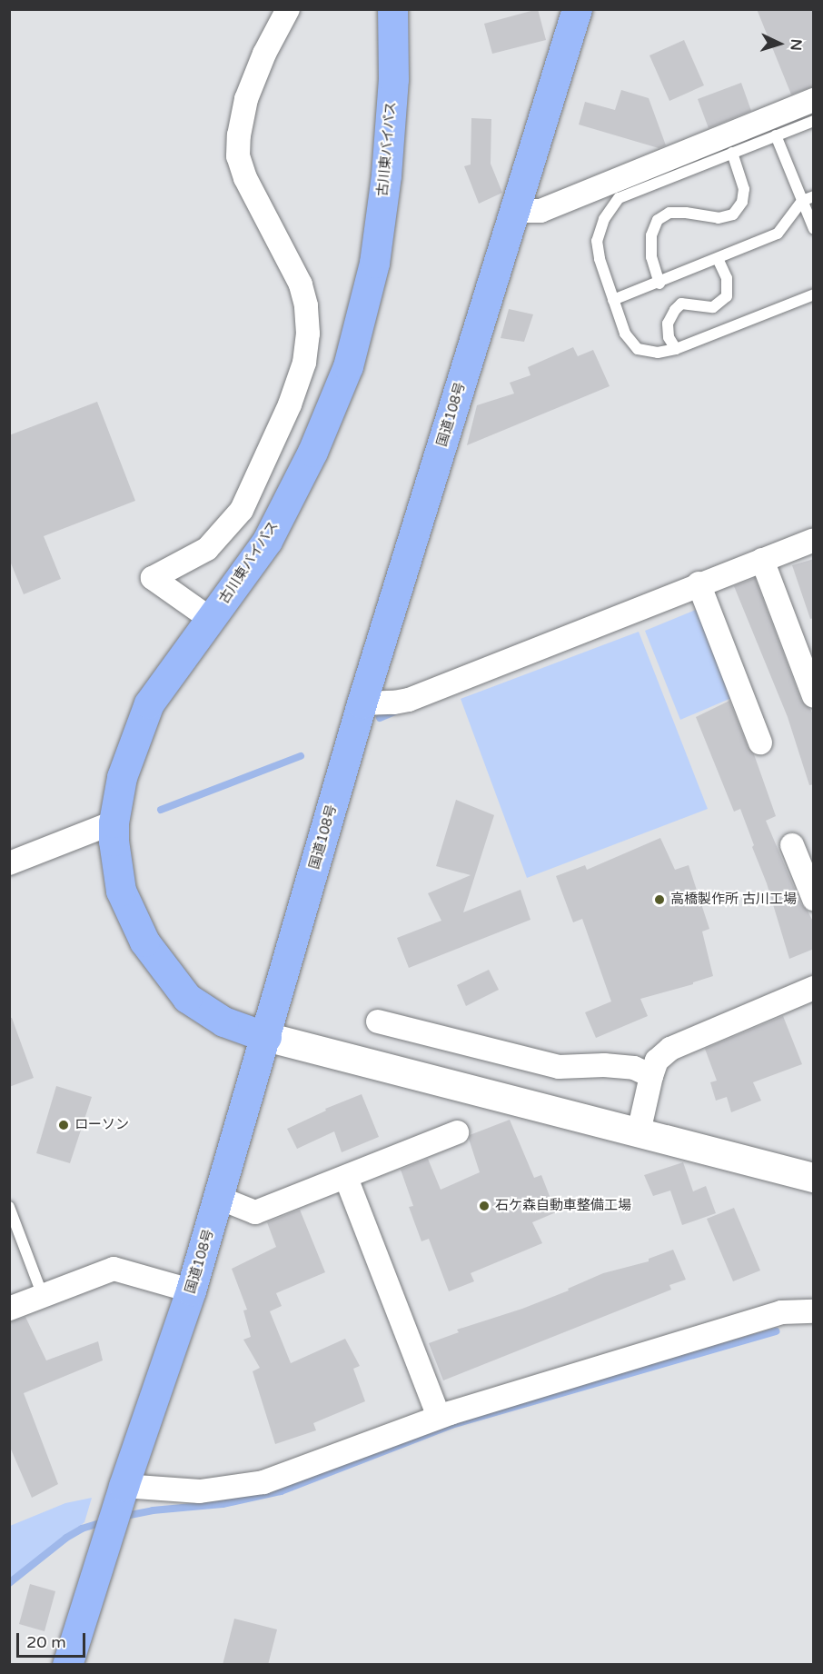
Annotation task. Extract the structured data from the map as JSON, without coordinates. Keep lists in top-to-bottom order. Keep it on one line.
{"streets":{"highway":["古川東バイパス","国道108号"]},"crossings":[["古川東バイパス","国道108号"]],"places":["高橋製作所 古川工場","ローソン","石ケ森自動車整備工場"],"scale_bar":"20 m","north":"right"}
